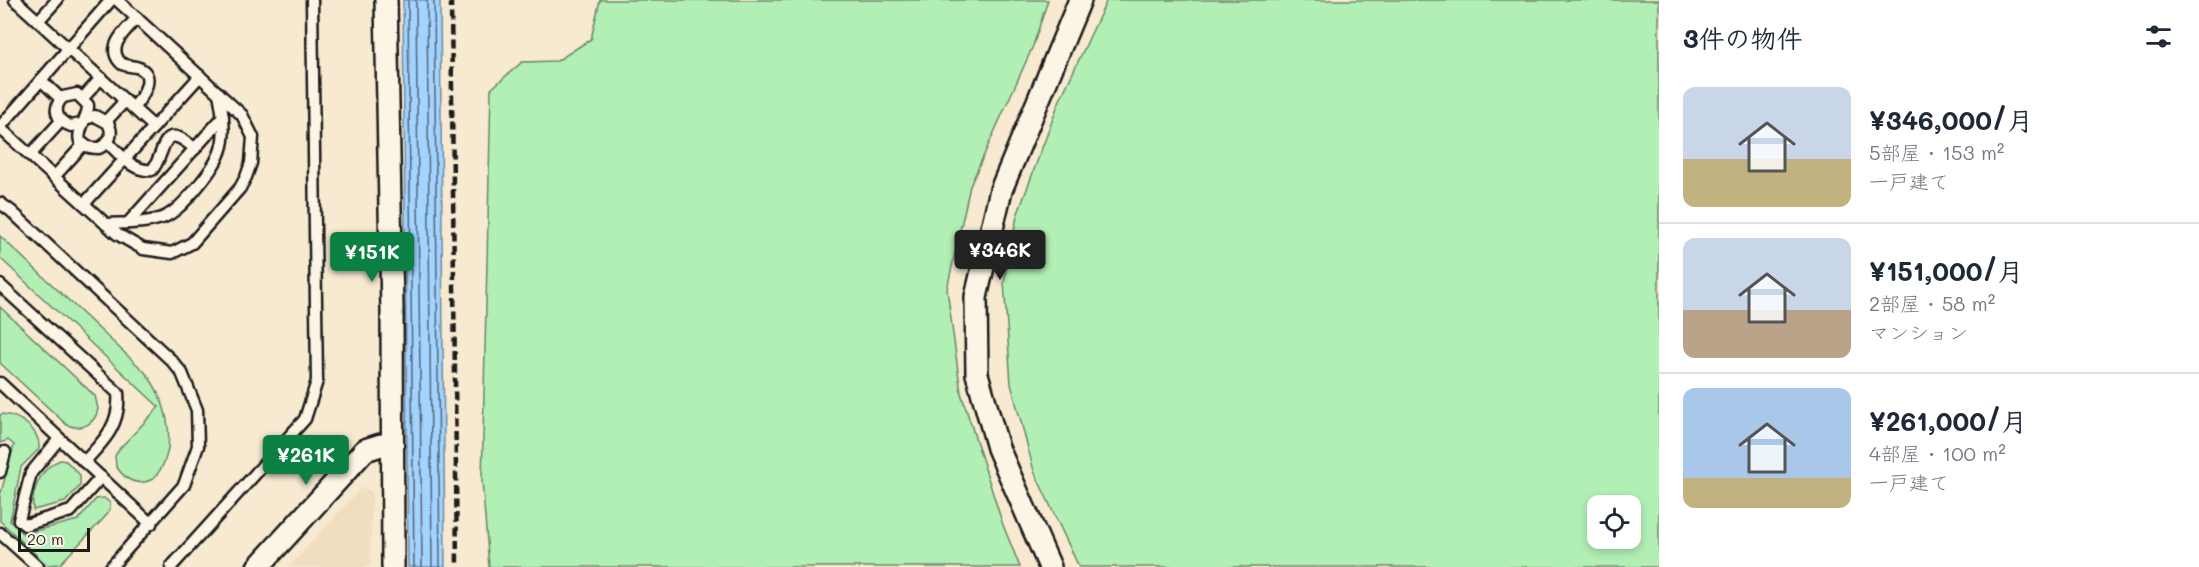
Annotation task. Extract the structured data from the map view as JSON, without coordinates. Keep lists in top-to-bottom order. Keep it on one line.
{"scale_bar":"20 m","page":{"heading":"3件の物件","list":[{"name":"¥346,000/月","note":"5部屋 · 153 m² · 一戸建て"},{"name":"¥151,000/月","note":"2部屋 · 58 m² · マンション"},{"name":"¥261,000/月","note":"4部屋 · 100 m² · 一戸建て"}],"price":["¥346K","¥151K","¥261K"],"scale":"20 m"}}
